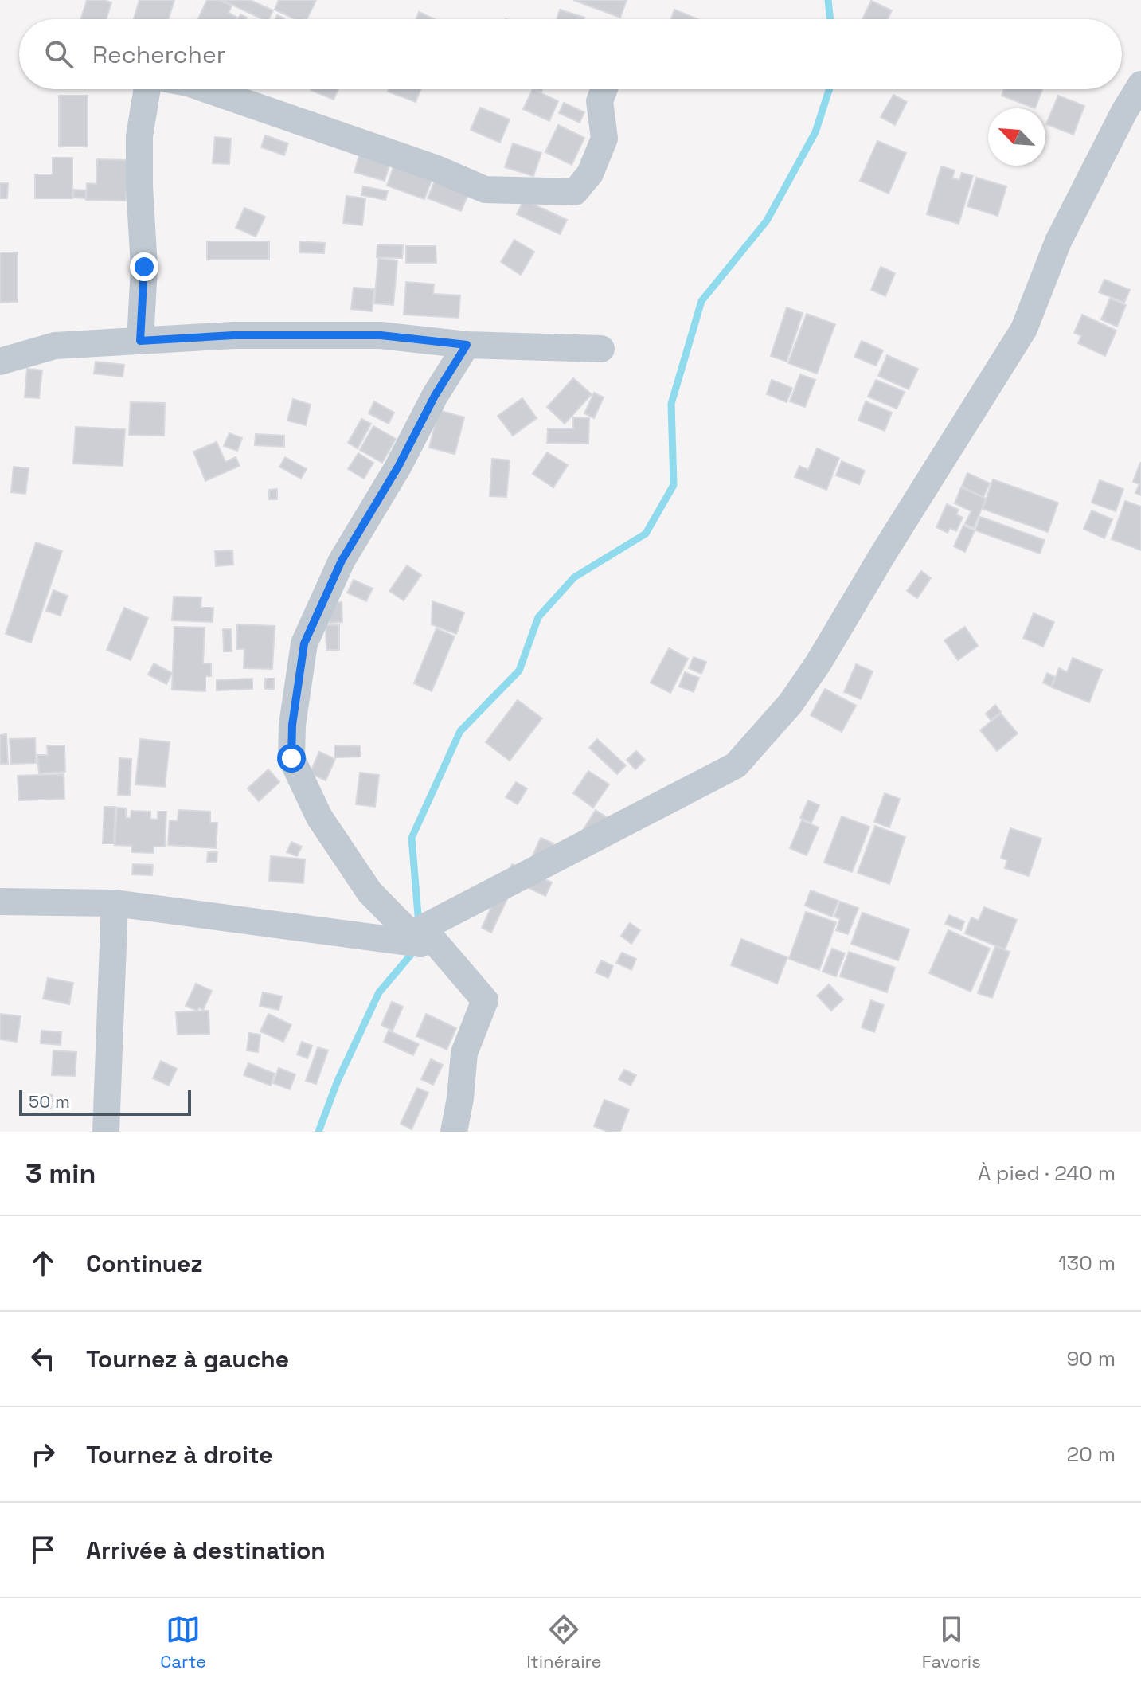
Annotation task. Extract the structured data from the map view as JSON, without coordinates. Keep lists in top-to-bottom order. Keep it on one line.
{"scale_bar":"50 m","north":"top left","page":{"search":"Rechercher","scale":"50 m","heading":["3 min","À pied · 240 m"],"list":[["Continuez","130 m"],["Tournez à gauche","90 m"],["Tournez à droite","20 m"],"Arrivée à destination"],"nav":["Carte","Itinéraire","Favoris"]}}
